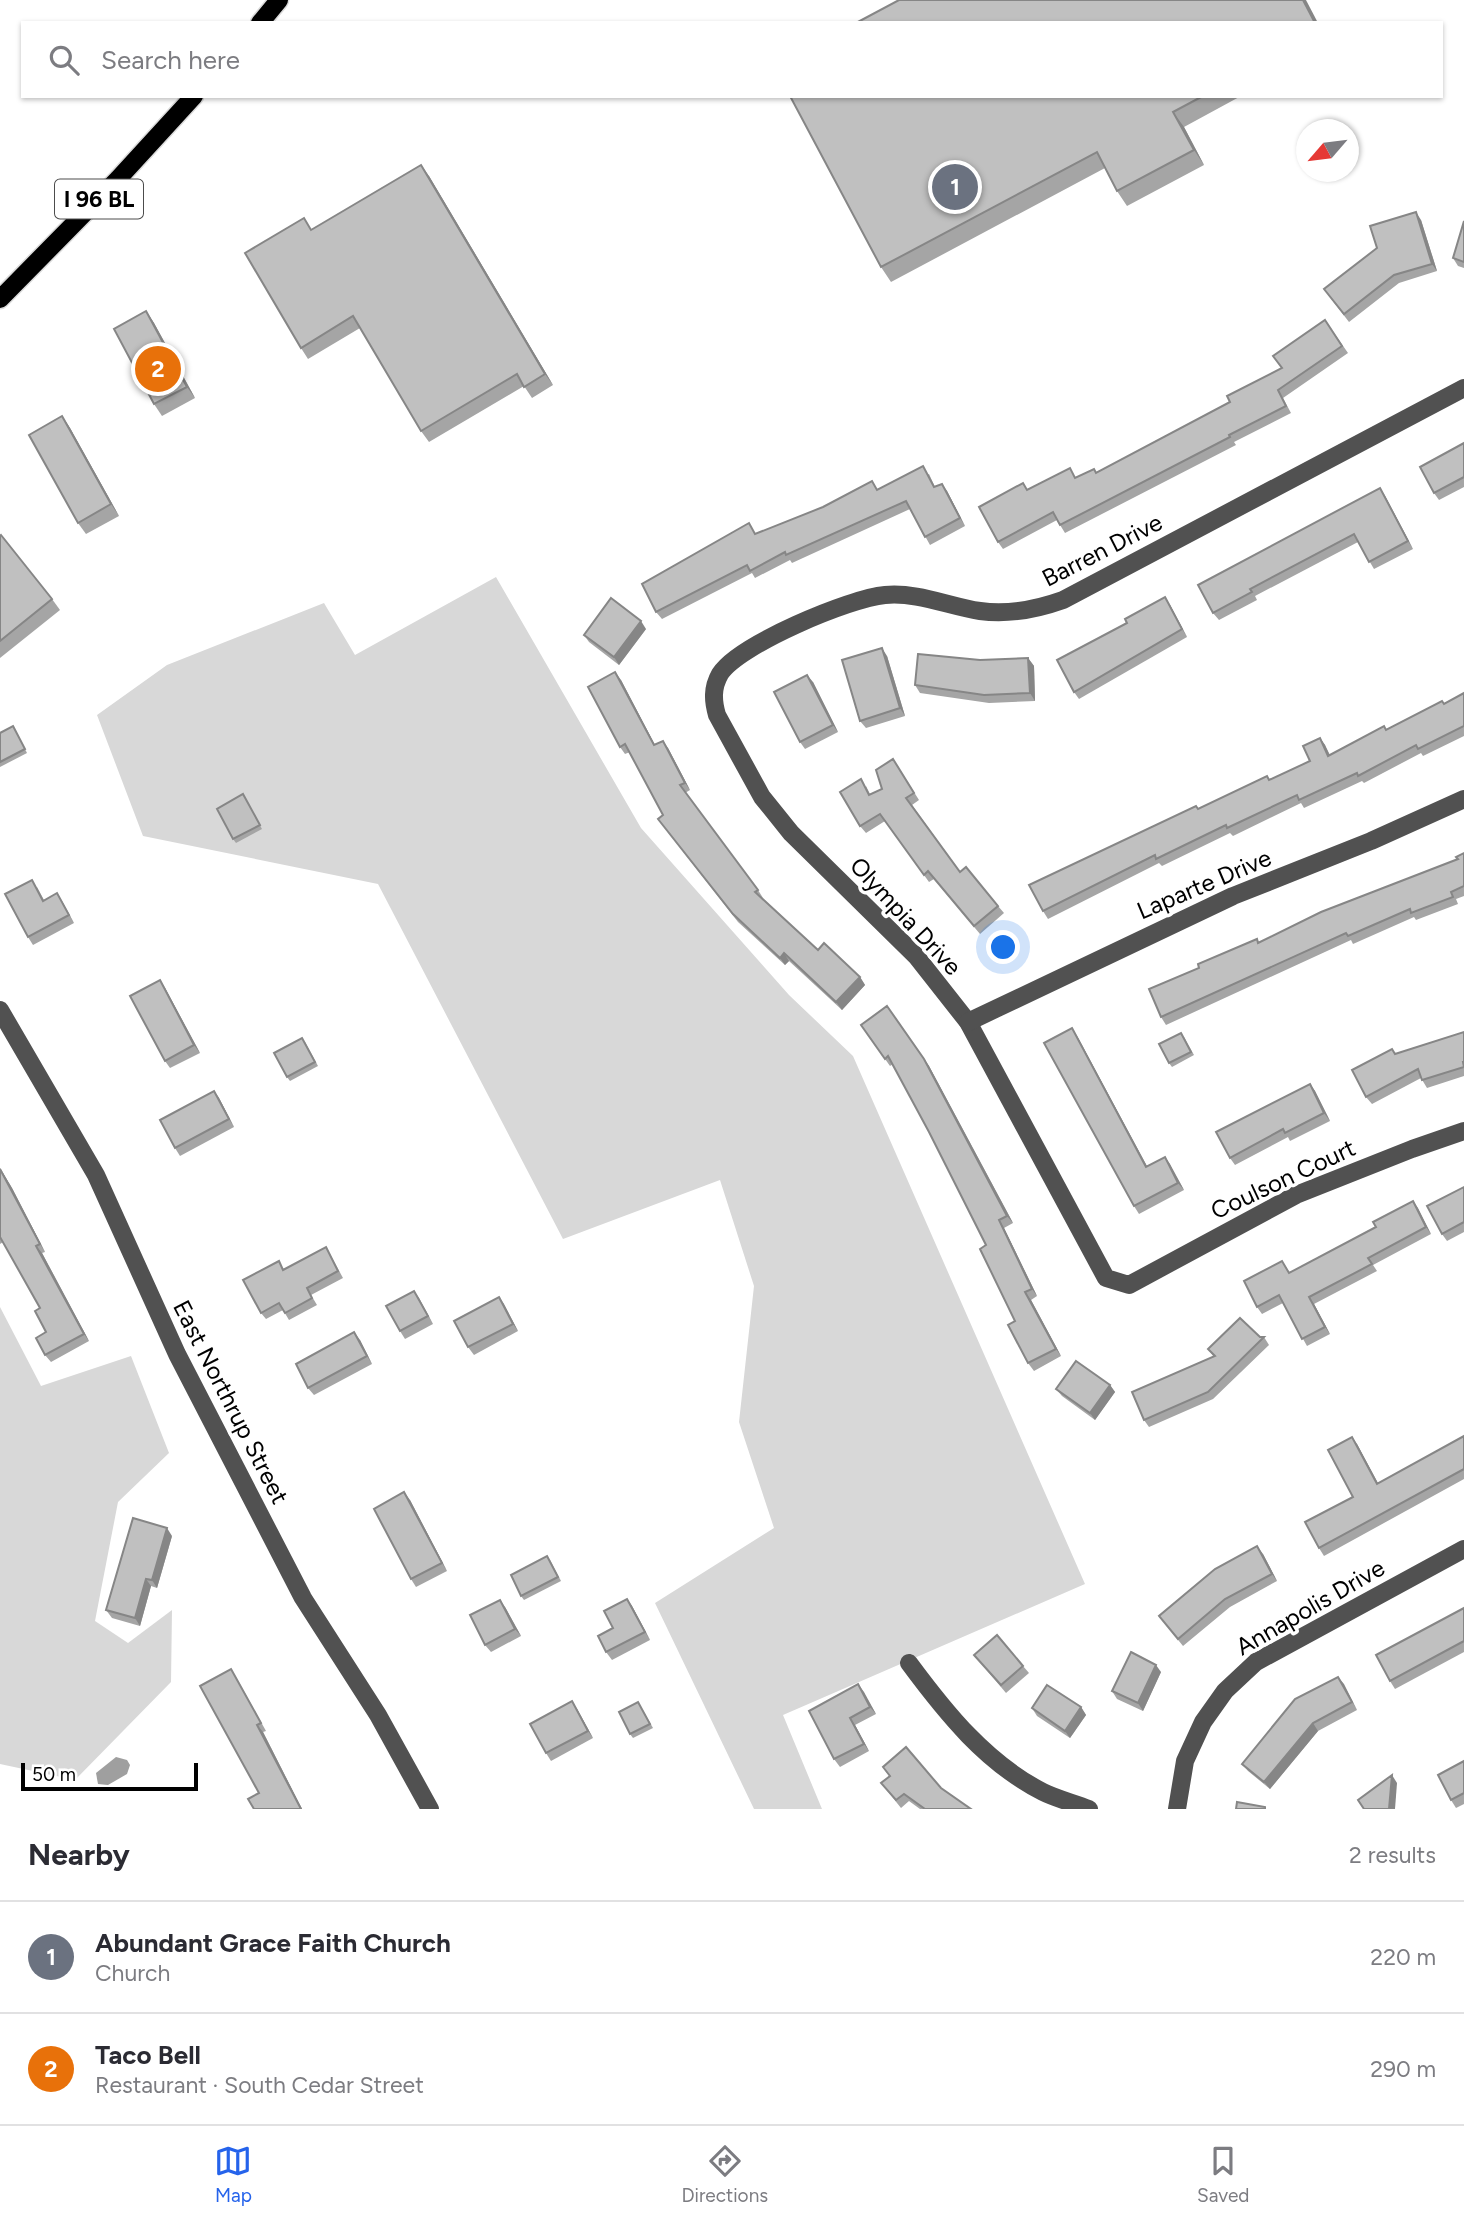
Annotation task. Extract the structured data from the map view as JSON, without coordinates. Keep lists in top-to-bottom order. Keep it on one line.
{"streets":{"main road":["I 96 BL"],"street":["Barren Drive","Laparte Drive","Olympia Drive","Coulson Court","East Northrup Street","Annapolis Drive"]},"crossings":[["Barren Drive","Olympia Drive"],["Laparte Drive","Olympia Drive"],["Olympia Drive","Coulson Court"]],"scale_bar":"50 m","north":"bottom left","page":{"search":"Search here","pins":["1","2"],"scale":"50 m","heading":["Nearby","2 results"],"list":[{"mark":"1","name":"Abundant Grace Faith Church","note":"Church","value":"220 m"},{"mark":"2","name":"Taco Bell","note":"Restaurant · South Cedar Street","value":"290 m"}],"nav":["Map","Directions","Saved"]}}
